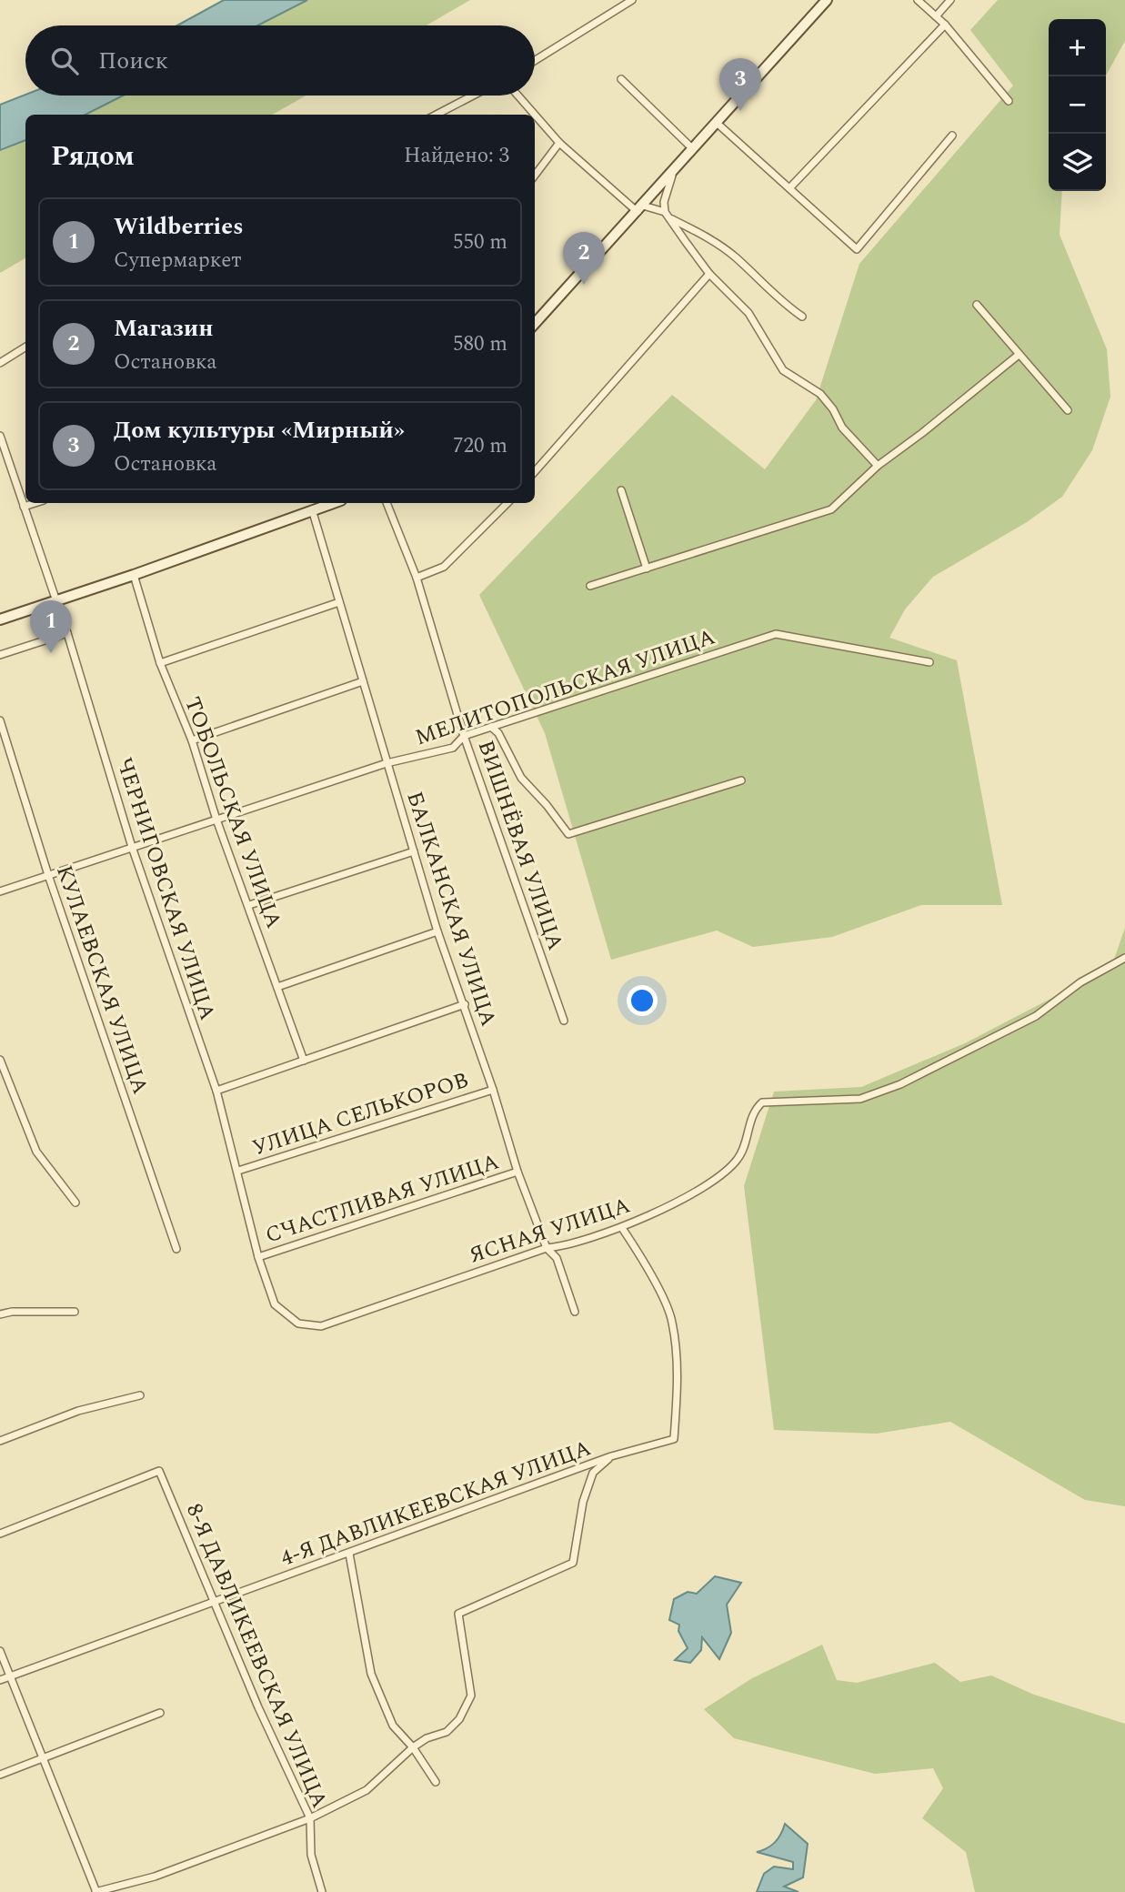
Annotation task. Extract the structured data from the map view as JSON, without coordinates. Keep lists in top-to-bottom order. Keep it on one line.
{"streets":{"street":["МЕЛИТОПОЛЬСКАЯ УЛИЦА","ТОБОЛЬСКАЯ УЛИЦА","ВИШНЁВАЯ УЛИЦА","ЧЕРНИГОВСКАЯ УЛИЦА","БАЛКАНСКАЯ УЛИЦА","КУЛАЕВСКАЯ УЛИЦА","УЛИЦА СЕЛЬКОРОВ","СЧАСТЛИВАЯ УЛИЦА","ЯСНАЯ УЛИЦА","4-Я ДАВЛИКЕЕВСКАЯ УЛИЦА","8-Я ДАВЛИКЕЕВСКАЯ УЛИЦА"]},"crossings":[["МЕЛИТОПОЛЬСКАЯ УЛИЦА","ТОБОЛЬСКАЯ УЛИЦА"],["МЕЛИТОПОЛЬСКАЯ УЛИЦА","ВИШНЁВАЯ УЛИЦА"],["МЕЛИТОПОЛЬСКАЯ УЛИЦА","ЧЕРНИГОВСКАЯ УЛИЦА"],["МЕЛИТОПОЛЬСКАЯ УЛИЦА","БАЛКАНСКАЯ УЛИЦА"],["МЕЛИТОПОЛЬСКАЯ УЛИЦА","КУЛАЕВСКАЯ УЛИЦА"],["ЧЕРНИГОВСКАЯ УЛИЦА","УЛИЦА СЕЛЬКОРОВ"],["ЧЕРНИГОВСКАЯ УЛИЦА","СЧАСТЛИВАЯ УЛИЦА"],["ЧЕРНИГОВСКАЯ УЛИЦА","ЯСНАЯ УЛИЦА"],["БАЛКАНСКАЯ УЛИЦА","УЛИЦА СЕЛЬКОРОВ"],["БАЛКАНСКАЯ УЛИЦА","СЧАСТЛИВАЯ УЛИЦА"],["БАЛКАНСКАЯ УЛИЦА","ЯСНАЯ УЛИЦА"],["ЯСНАЯ УЛИЦА","4-Я ДАВЛИКЕЕВСКАЯ УЛИЦА"],["4-Я ДАВЛИКЕЕВСКАЯ УЛИЦА","8-Я ДАВЛИКЕЕВСКАЯ УЛИЦА"]],"page":{"map_buttons":["+","−"],"search":"Поиск","pins":["3","2","1"],"heading":["Рядом","Найдено: 3"],"list":[{"mark":"1","name":"Wildberries","note":"Супермаркет","value":"550 m"},{"mark":"2","name":"Магазин","note":"Остановка","value":"580 m"},{"mark":"3","name":"Дом культуры «Мирный»","note":"Остановка","value":"720 m"}]}}
